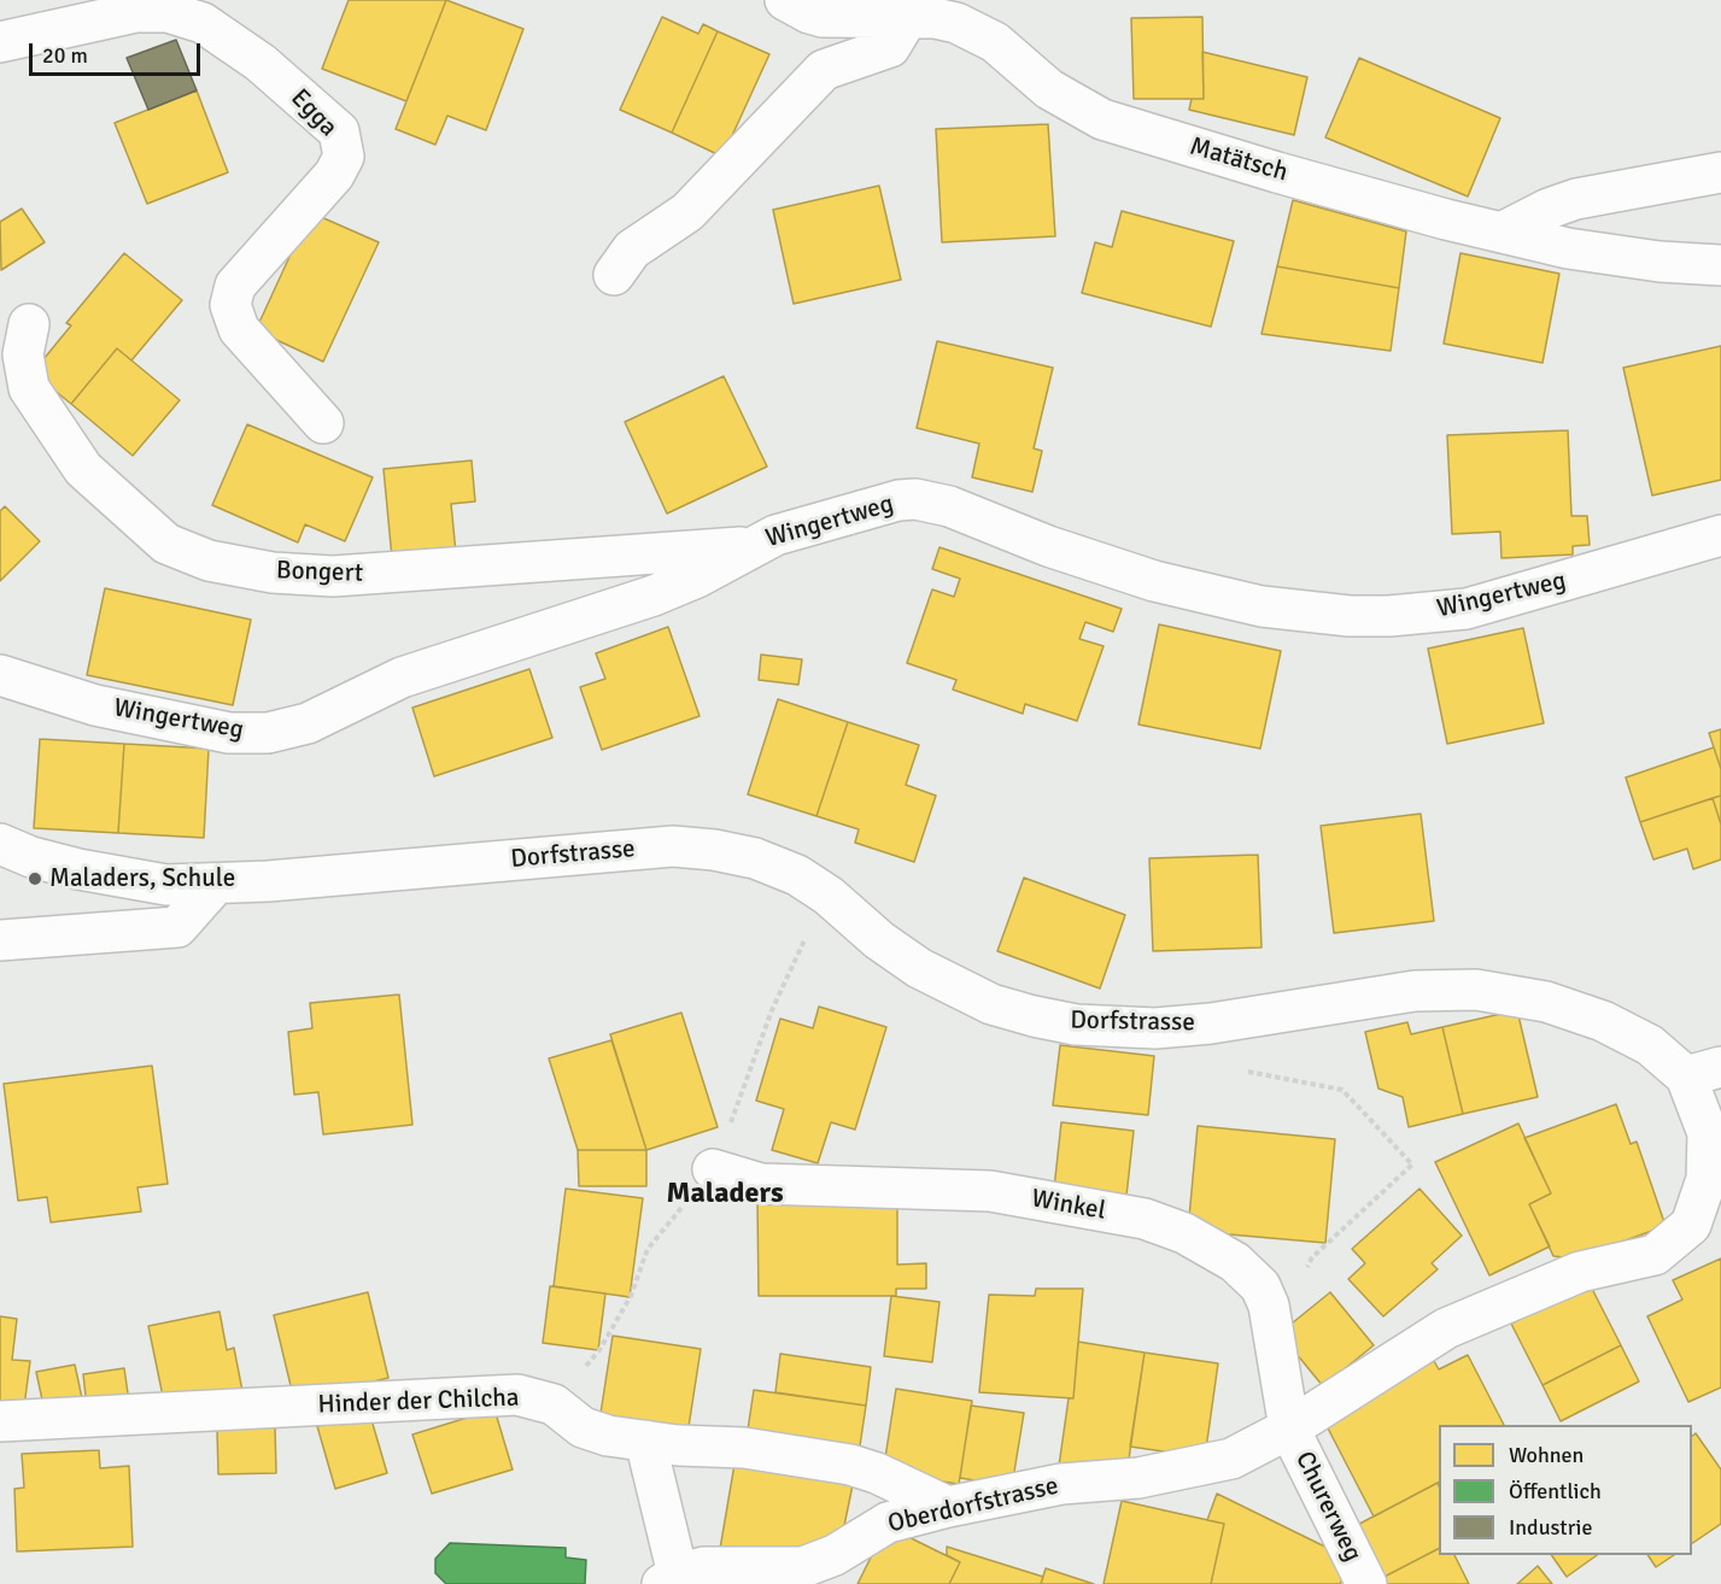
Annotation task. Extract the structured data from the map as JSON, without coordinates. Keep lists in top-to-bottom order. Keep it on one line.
{"streets":{"street":["Egga","Matätsch","Wingertweg","Bongert","Dorfstrasse","Winkel","Hinder der Chilcha","Oberdorfstrasse","Churerweg"]},"crossings":[["Wingertweg","Bongert"],["Dorfstrasse","Winkel"],["Dorfstrasse","Oberdorfstrasse"],["Dorfstrasse","Churerweg"],["Winkel","Oberdorfstrasse"],["Winkel","Churerweg"],["Hinder der Chilcha","Oberdorfstrasse"],["Oberdorfstrasse","Churerweg"]],"districts":["Maladers"],"places":["Maladers, Schule"],"legend":["Wohnen","Öffentlich","Industrie"],"scale_bar":"20 m"}
